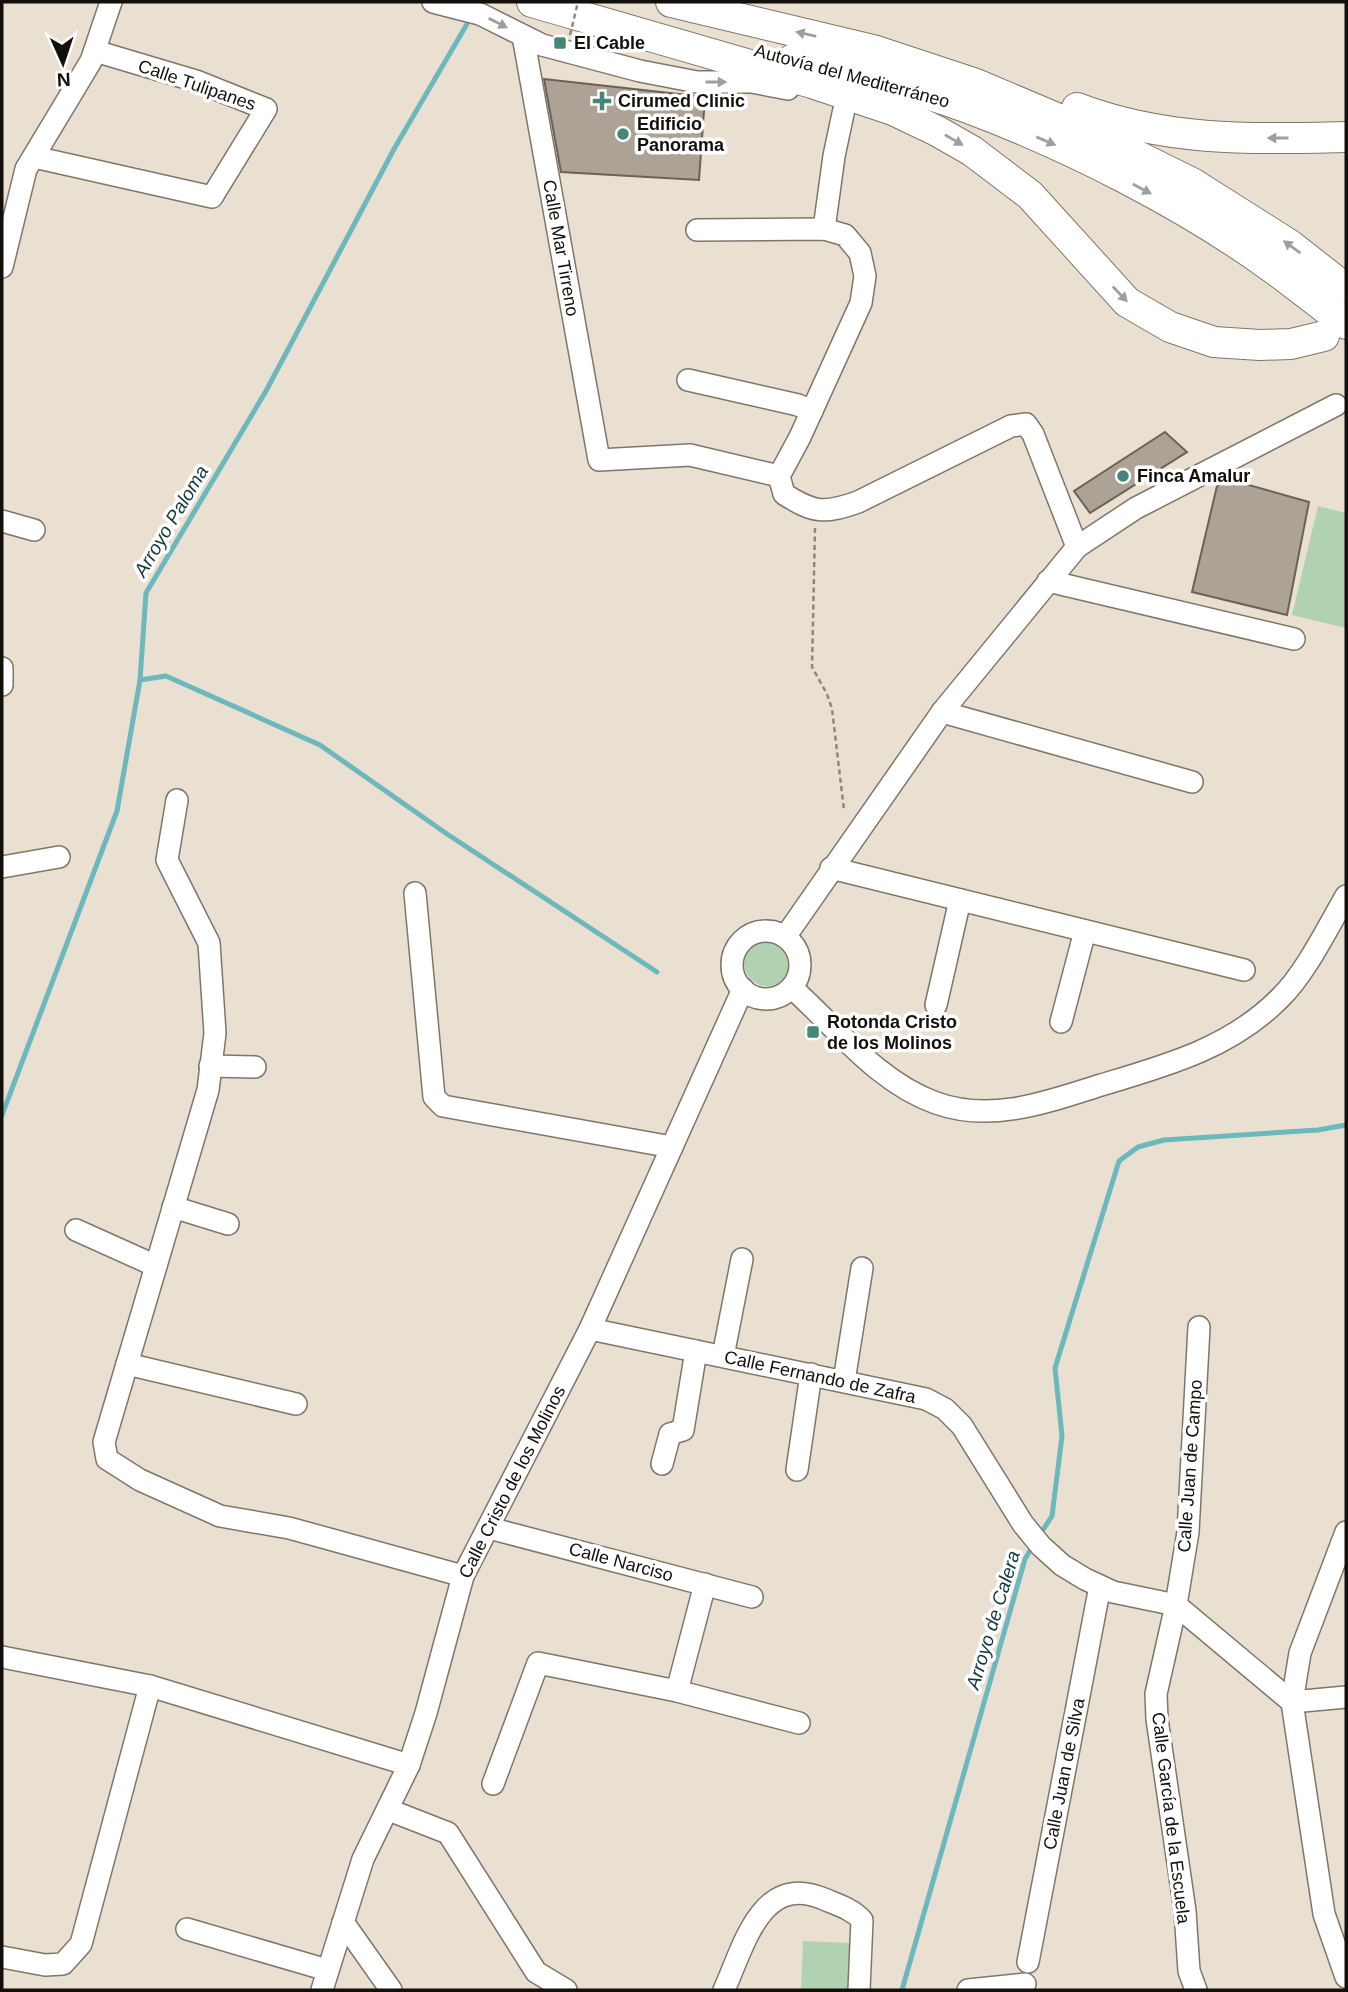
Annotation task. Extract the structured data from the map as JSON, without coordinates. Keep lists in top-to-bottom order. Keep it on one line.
{"streets":{"highway":["Autovía del Mediterráneo"],"street":["Calle Tulipanes","Calle Mar Tirreno","Calle Fernando de Zafra","Calle Juan de Campo","Calle Cristo de los Molinos","Calle Narciso","Calle Juan de Silva","Calle García de la Escuela"]},"crossings":[["Calle Fernando de Zafra","Calle Juan de Campo"],["Calle Fernando de Zafra","Calle Cristo de los Molinos"],["Calle Fernando de Zafra","Calle Juan de Silva"],["Calle Fernando de Zafra","Calle García de la Escuela"],["Calle Juan de Campo","Calle García de la Escuela"],["Calle Cristo de los Molinos","Calle Narciso"]],"water":["Arroyo Paloma","Arroyo de Calera"],"places":{"transit":["El Cable","Rotonda Cristo de los Molinos"],"health":["Cirumed Clinic"],"other":["Edificio Panorama","Finca Amalur"]},"north":"bottom"}
